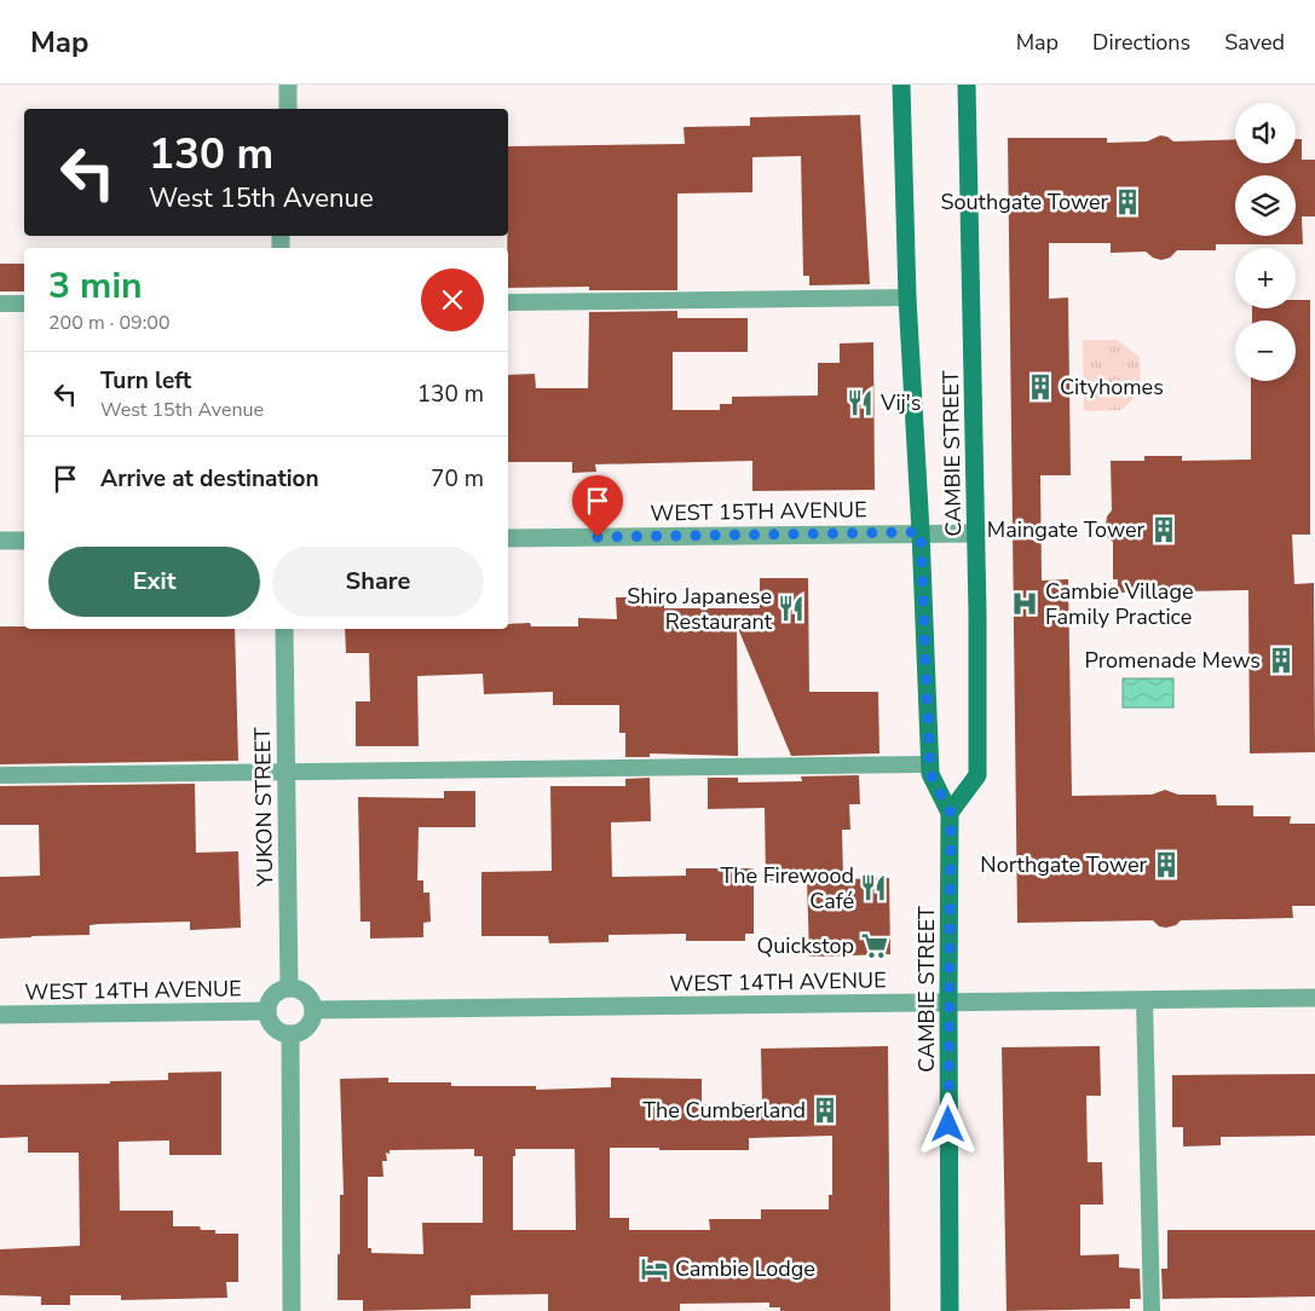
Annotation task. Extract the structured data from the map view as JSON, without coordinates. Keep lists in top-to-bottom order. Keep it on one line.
{"streets":{"main road":["CAMBIE STREET"],"street":["WEST 15TH AVENUE","YUKON STREET","WEST 14TH AVENUE"]},"crossings":[["CAMBIE STREET","WEST 15TH AVENUE"],["CAMBIE STREET","WEST 14TH AVENUE"],["YUKON STREET","WEST 14TH AVENUE"]],"places":{"building":["Southgate Tower","Cityhomes","Maingate Tower","Promenade Mews","Northgate Tower","The Cumberland"],"restaurant":["Vij's","Shiro Japanese Restaurant","The Firewood Café"],"hospital":["Cambie Village Family Practice"],"supermarket":["Quickstop"],"hotel":["Cambie Lodge"]},"page":{"header":"Map","nav":["Map","Directions","Saved"],"map_buttons":["+","−"],"turn":["130 m","West 15th Avenue"],"heading":["3 min","200 m · 09:00"],"list":[{"name":"Turn left","note":"West 15th Avenue","value":"130 m"},{"name":"Arrive at destination","value":"70 m"}],"buttons":["Exit","Share"]}}
